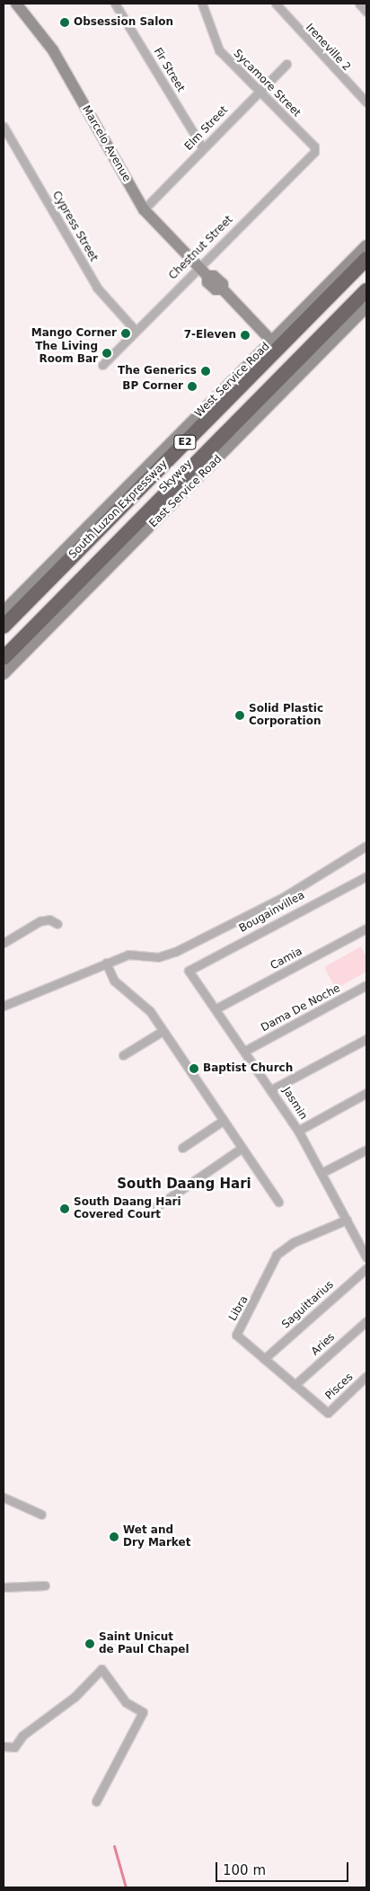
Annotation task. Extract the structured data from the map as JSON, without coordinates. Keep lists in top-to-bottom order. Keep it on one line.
{"streets":{"highway":["E2","Skyway","South Luzon Expressway"],"main road":["Marcelo Avenue","West Service Road","East Service Road"],"street":["Ireneville 2","Fir Street","Sycamore Street","Elm Street","Cypress Street","Chestnut Street","Bougainvillea","Camia","Dama De Noche","Jasmin","Saguittarius","Libra","Aries","Pisces"]},"crossings":[["Fir Street","Elm Street"],["Sycamore Street","Elm Street"],["Sycamore Street","Chestnut Street"],["Elm Street","Marcelo Avenue"],["Marcelo Avenue","Chestnut Street"],["Marcelo Avenue","West Service Road"],["Cypress Street","Chestnut Street"],["Bougainvillea","Jasmin"],["Camia","Jasmin"],["Dama De Noche","Jasmin"],["Jasmin","Libra"],["Saguittarius","Libra"],["Libra","Aries"],["Libra","Pisces"]],"districts":["South Daang Hari"],"places":["Obsession Salon","Mango Corner","7-Eleven","The Living Room Bar","The Generics","BP Corner","Solid Plastic Corporation","Baptist Church","South Daang Hari Covered Court","Wet and Dry Market","Saint Unicut de Paul Chapel"],"scale_bar":"100 m"}
